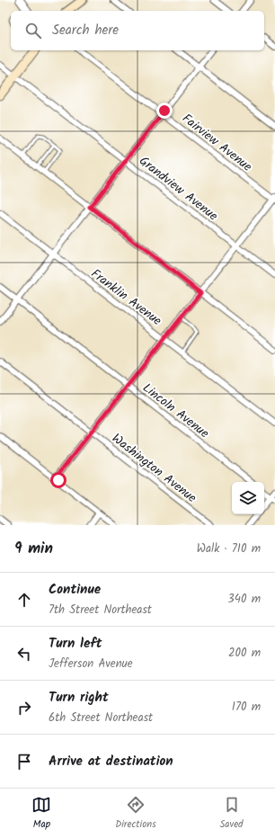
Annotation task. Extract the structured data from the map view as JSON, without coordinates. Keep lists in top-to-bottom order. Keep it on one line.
{"streets":{"street":["Fairview Avenue","Grandview Avenue","Franklin Avenue","Lincoln Avenue","Washington Avenue"]},"page":{"search":"Search here","heading":["9 min","Walk · 710 m"],"list":[["Continue","7th Street Northeast","340 m"],["Turn left","Jefferson Avenue","200 m"],["Turn right","6th Street Northeast","170 m"],"Arrive at destination"],"nav":["Map","Directions","Saved"]}}
